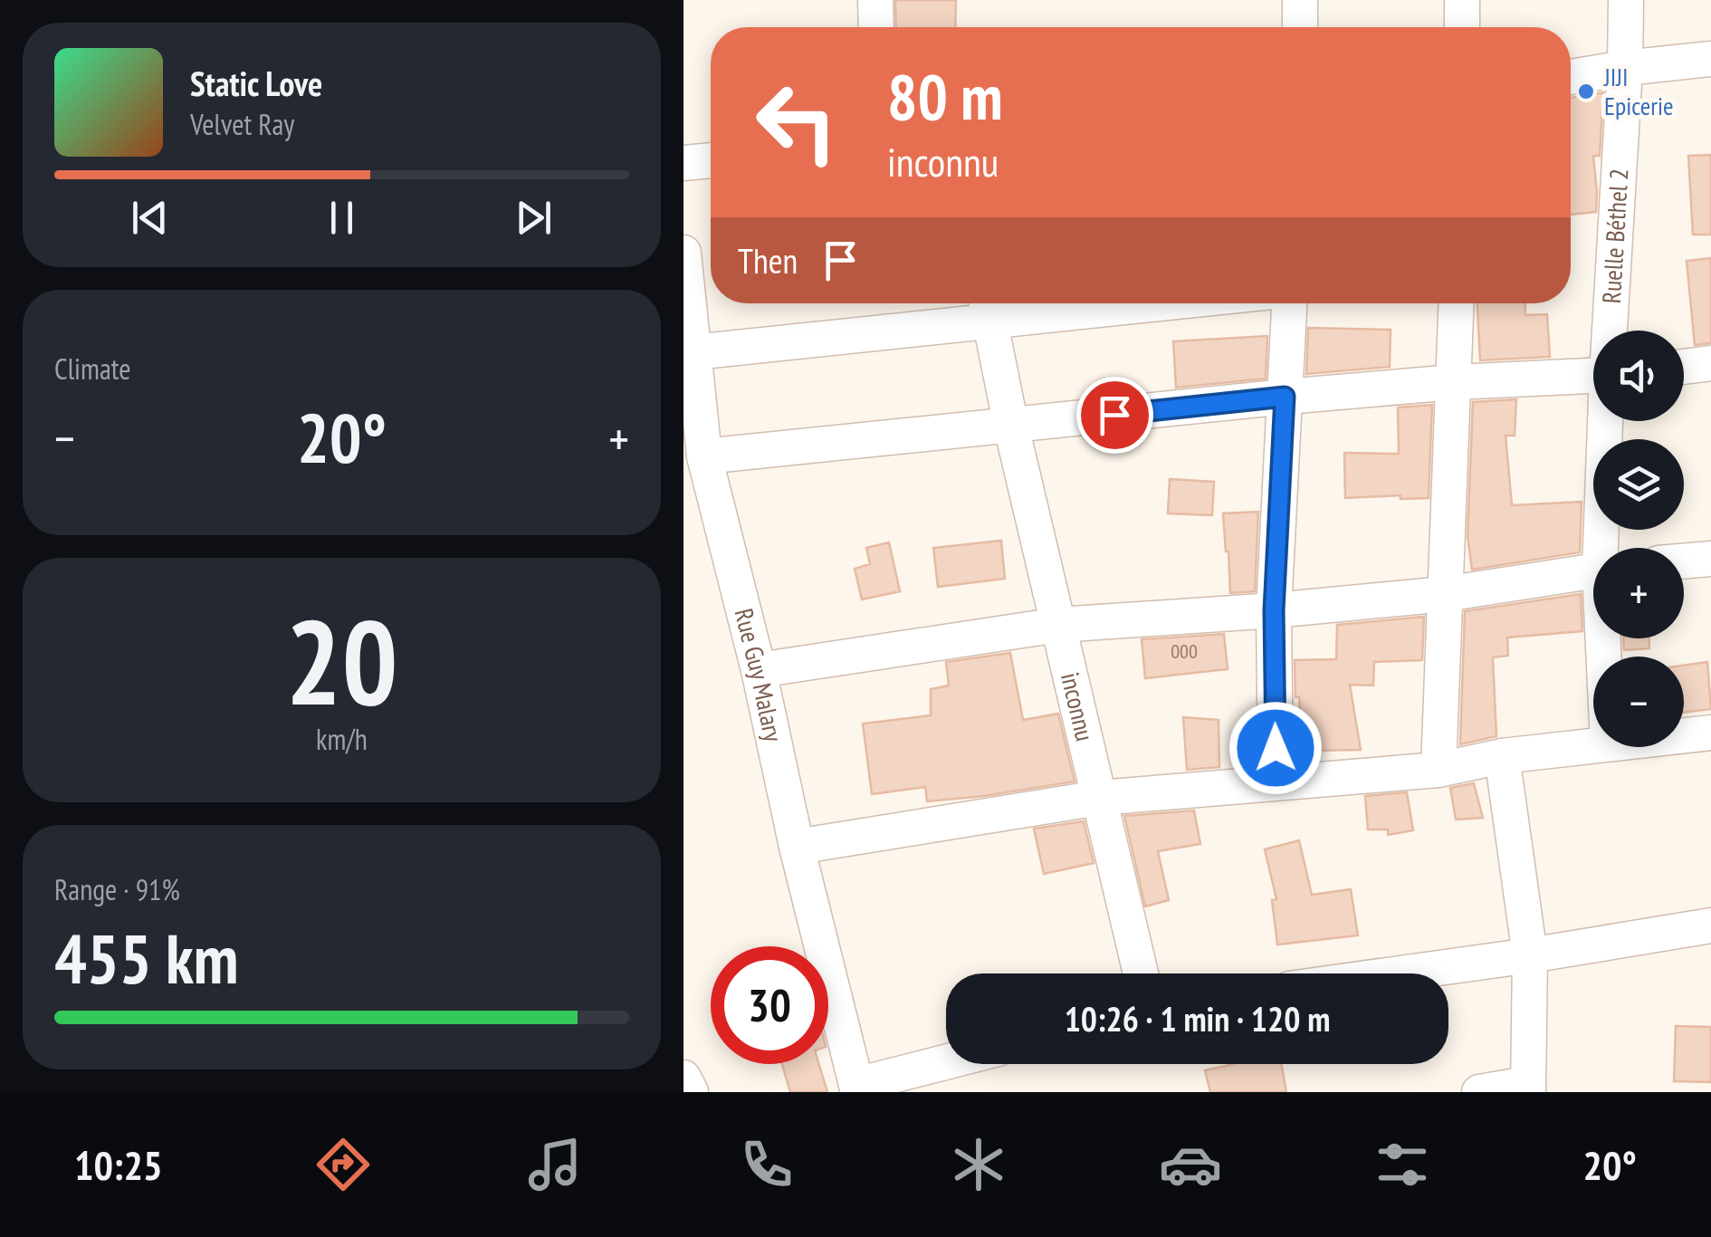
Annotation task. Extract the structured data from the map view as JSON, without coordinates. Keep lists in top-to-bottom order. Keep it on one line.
{"streets":{"street":["Ruelle Béthel 2","Rue Guy Malary","inconnu"]},"places":["JIJI Epicerie"],"house_numbers":["000"],"page":{"turn":["80 m","inconnu"],"song":["Static Love","Velvet Ray"],"then":"Then","tile":["Climate",["20","km/h"],["Range · 91%","455 km"]],"map_buttons":["+","−"],"heat":["−","20°","+"],"limit":"30","trip":"10:26 · 1 min · 120 m","tabs":["10:25","20°"]}}
